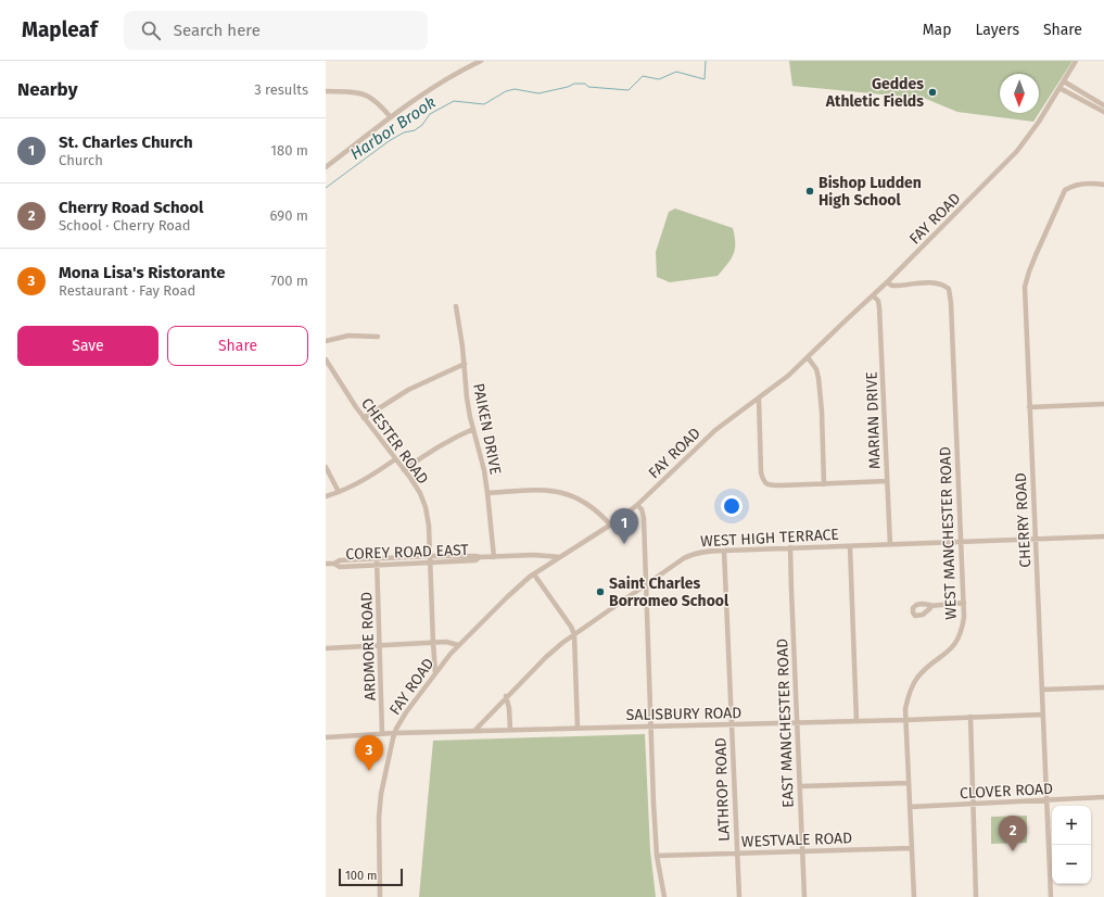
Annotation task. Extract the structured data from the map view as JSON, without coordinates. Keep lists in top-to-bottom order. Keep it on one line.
{"streets":{"street":["FAY ROAD","MARIAN DRIVE","PAIKEN DRIVE","CHESTER ROAD","CHERRY ROAD","WEST MANCHESTER ROAD","WEST HIGH TERRACE","COREY ROAD EAST","ARDMORE ROAD","SALISBURY ROAD","EAST MANCHESTER ROAD","LATHROP ROAD","CLOVER ROAD","WESTVALE ROAD"]},"crossings":[["FAY ROAD","MARIAN DRIVE"],["FAY ROAD","CHESTER ROAD"],["FAY ROAD","WEST MANCHESTER ROAD"],["FAY ROAD","COREY ROAD EAST"],["FAY ROAD","SALISBURY ROAD"],["MARIAN DRIVE","WEST HIGH TERRACE"],["PAIKEN DRIVE","COREY ROAD EAST"],["CHESTER ROAD","COREY ROAD EAST"],["CHERRY ROAD","WEST HIGH TERRACE"],["CHERRY ROAD","SALISBURY ROAD"],["CHERRY ROAD","CLOVER ROAD"],["WEST MANCHESTER ROAD","WEST HIGH TERRACE"],["WEST MANCHESTER ROAD","SALISBURY ROAD"],["WEST MANCHESTER ROAD","CLOVER ROAD"],["WEST MANCHESTER ROAD","WESTVALE ROAD"],["WEST HIGH TERRACE","SALISBURY ROAD"],["WEST HIGH TERRACE","EAST MANCHESTER ROAD"],["WEST HIGH TERRACE","LATHROP ROAD"],["COREY ROAD EAST","ARDMORE ROAD"],["ARDMORE ROAD","SALISBURY ROAD"],["SALISBURY ROAD","EAST MANCHESTER ROAD"],["SALISBURY ROAD","LATHROP ROAD"],["EAST MANCHESTER ROAD","WESTVALE ROAD"],["LATHROP ROAD","WESTVALE ROAD"]],"water":["Harbor Brook"],"places":["Geddes Athletic Fields","Bishop Ludden High School","Saint Charles Borromeo School"],"scale_bar":"100 m","north":"bottom","page":{"header":"Mapleaf","search":"Search here","nav":["Map","Layers","Share"],"heading":["Nearby","3 results"],"list":[{"mark":"1","name":"St. Charles Church","note":"Church","value":"180 m"},{"mark":"2","name":"Cherry Road School","note":"School · Cherry Road","value":"690 m"},{"mark":"3","name":"Mona Lisa's Ristorante","note":"Restaurant · Fay Road","value":"700 m"}],"buttons":["Save","Share"],"pins":["1","3","2"],"map_buttons":["+","−"],"scale":"100 m"}}
